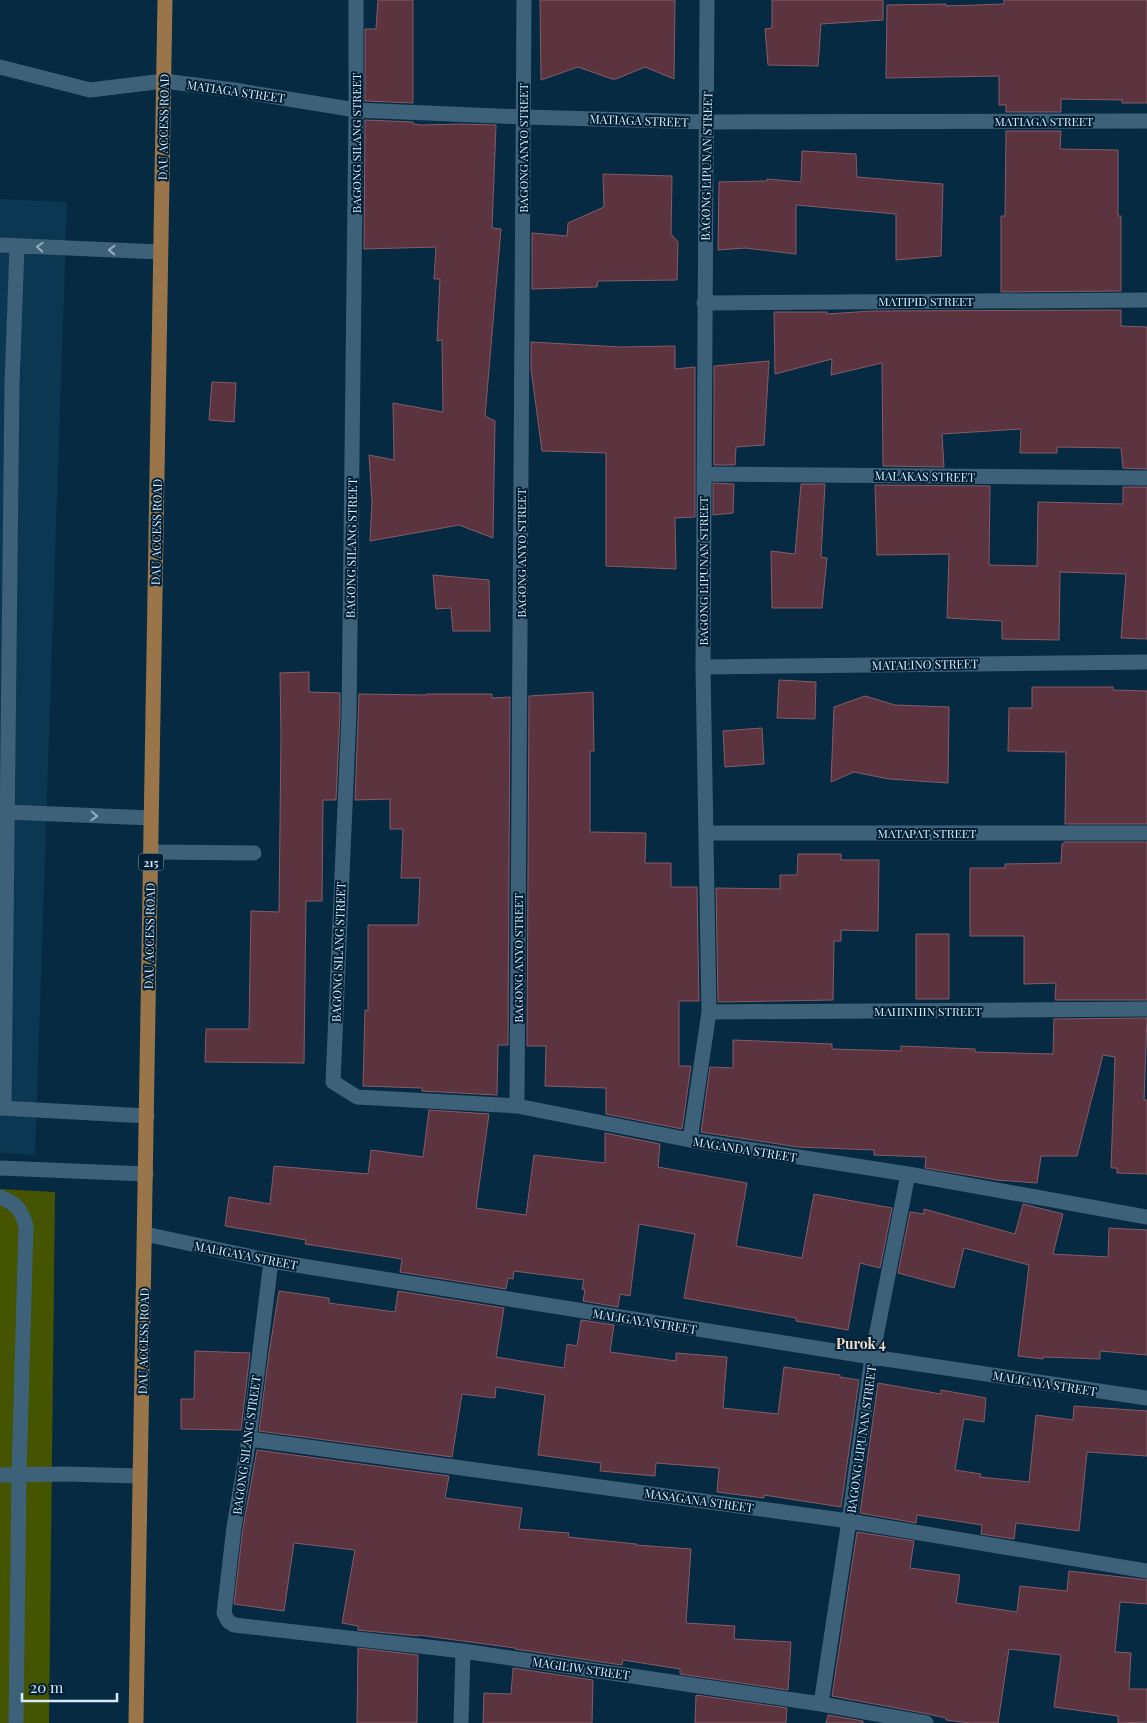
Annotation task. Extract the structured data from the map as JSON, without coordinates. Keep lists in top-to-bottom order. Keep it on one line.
{"streets":{"main road":["DAU ACCESS ROAD","215"],"street":["MATIAGA STREET","BAGONG SILANG STREET","BAGONG ANYO STREET","BAGONG LIPUNAN STREET","MATIPID STREET","MALAKAS STREET","MATALINO STREET","MATAPAT STREET","MAHINHIN STREET","MAGANDA STREET","MALIGAYA STREET","MASAGANA STREET","MAGILIW STREET"]},"crossings":[["MATIAGA STREET","DAU ACCESS ROAD"],["MATIAGA STREET","BAGONG SILANG STREET"],["MATIAGA STREET","BAGONG ANYO STREET"],["MATIAGA STREET","BAGONG LIPUNAN STREET"],["DAU ACCESS ROAD","MALIGAYA STREET"],["BAGONG SILANG STREET","MAGANDA STREET"],["BAGONG SILANG STREET","MALIGAYA STREET"],["BAGONG SILANG STREET","MASAGANA STREET"],["BAGONG SILANG STREET","MAGILIW STREET"],["BAGONG ANYO STREET","MAGANDA STREET"],["BAGONG LIPUNAN STREET","MATIPID STREET"],["BAGONG LIPUNAN STREET","MALAKAS STREET"],["BAGONG LIPUNAN STREET","MATALINO STREET"],["BAGONG LIPUNAN STREET","MATAPAT STREET"],["BAGONG LIPUNAN STREET","MAHINHIN STREET"],["BAGONG LIPUNAN STREET","MAGANDA STREET"],["BAGONG LIPUNAN STREET","MALIGAYA STREET"],["BAGONG LIPUNAN STREET","MASAGANA STREET"],["BAGONG LIPUNAN STREET","MAGILIW STREET"]],"districts":["Purok 4"],"scale_bar":"20 m"}
